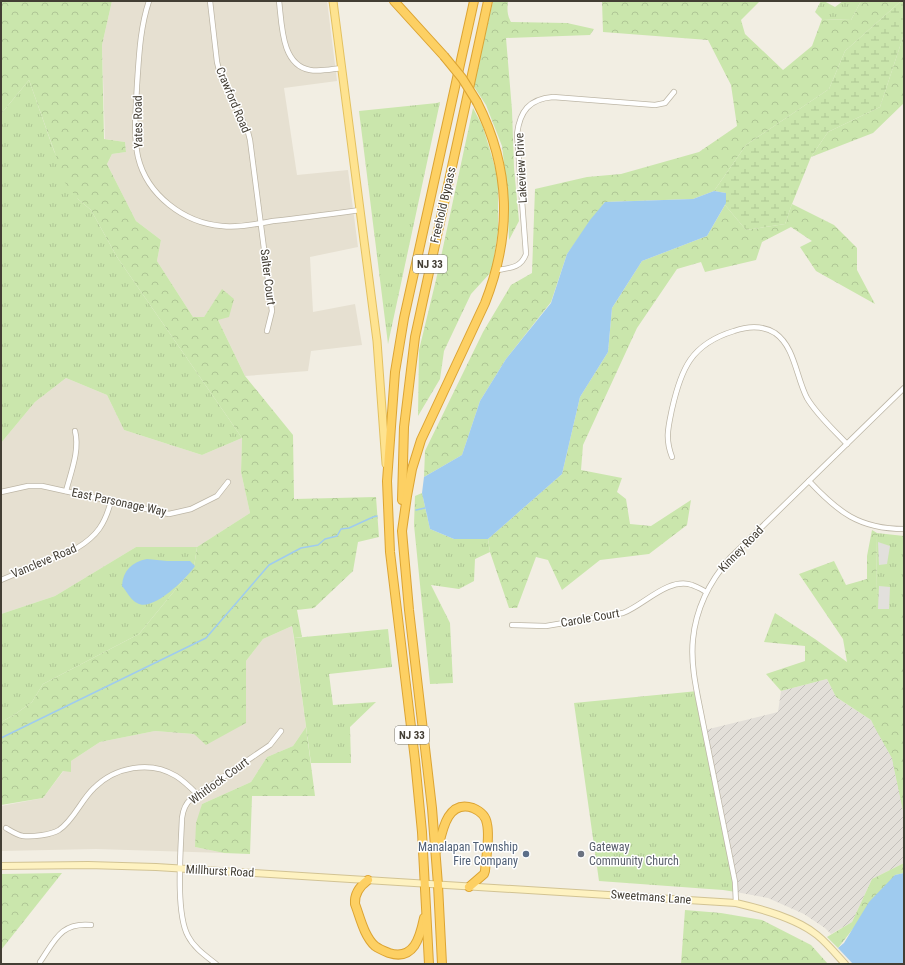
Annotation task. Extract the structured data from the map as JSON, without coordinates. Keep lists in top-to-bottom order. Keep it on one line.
{"streets":{"highway":["Freehold Bypass","NJ 33"],"street":["Crawford Road","Yates Road","Lakeview Drive","Salter Court","East Parsonage Way","Kinney Road","Vancleve Road","Carole Court","Whitlock Court","Millhurst Road","Sweetmans Lane"]},"crossings":[["Crawford Road","Yates Road"],["Crawford Road","Salter Court"],["Yates Road","Salter Court"],["Freehold Bypass","NJ 33"],["NJ 33","Millhurst Road"],["NJ 33","Sweetmans Lane"],["East Parsonage Way","Vancleve Road"],["Kinney Road","Carole Court"],["Kinney Road","Sweetmans Lane"],["Whitlock Court","Millhurst Road"],["Millhurst Road","Sweetmans Lane"]],"places":["Manalapan Township Fire Company","Gateway Community Church"]}
